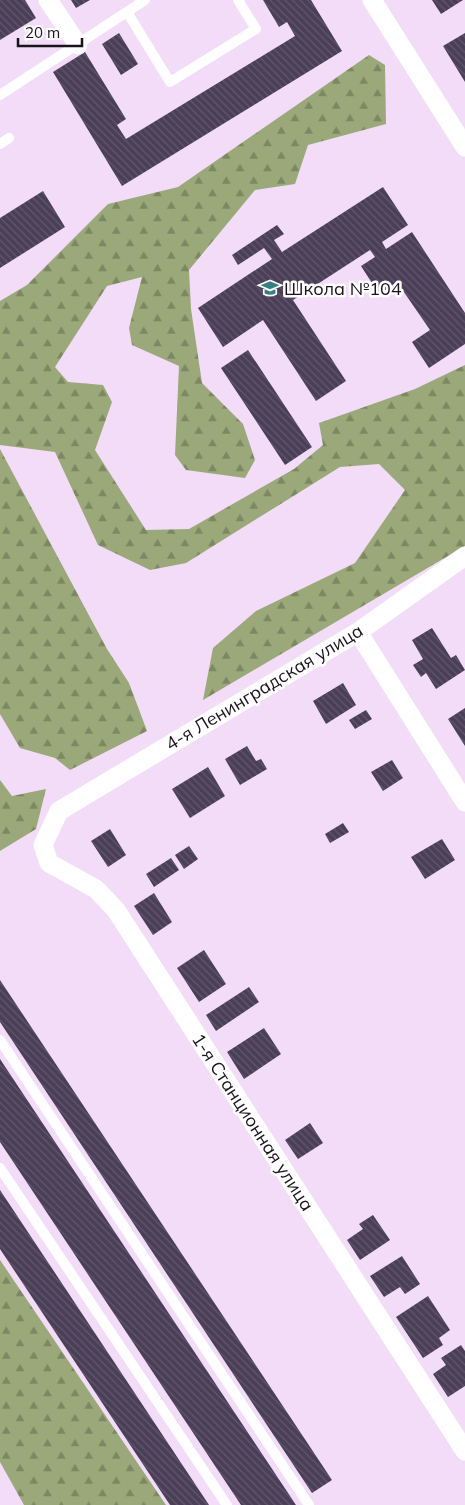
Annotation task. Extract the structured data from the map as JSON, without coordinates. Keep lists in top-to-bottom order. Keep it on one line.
{"streets":{"street":["4-я Ленинградская улица","1-я Станционная улица"]},"crossings":[["4-я Ленинградская улица","1-я Станционная улица"]],"places":{"school or university":["Школа №104"]},"scale_bar":"20 m"}
